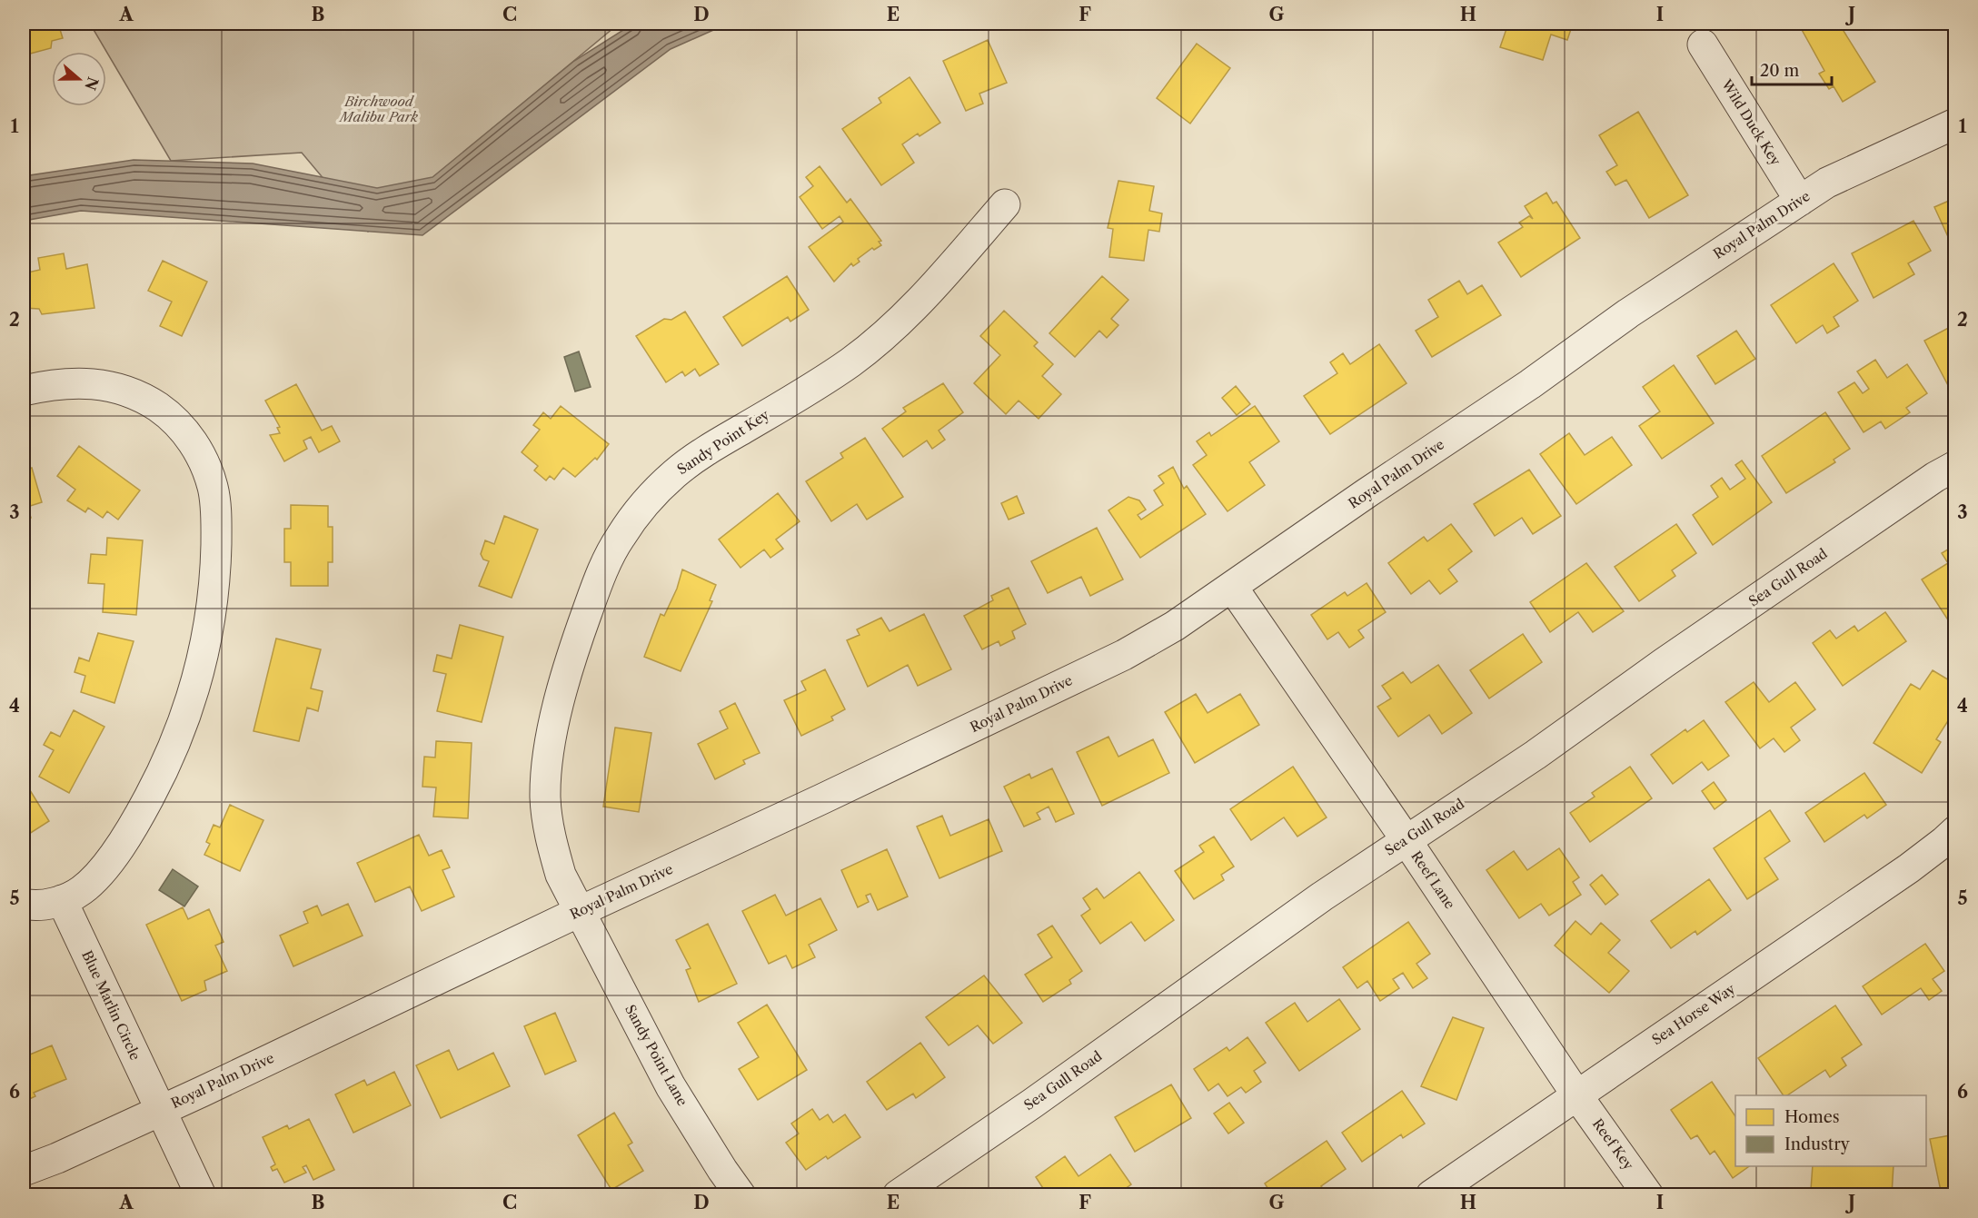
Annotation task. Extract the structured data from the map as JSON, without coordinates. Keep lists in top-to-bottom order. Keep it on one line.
{"streets":{"street":["Wild Duck Key","Royal Palm Drive","Sandy Point Key","Sea Gull Road","Reef Lane","Blue Marlin Circle","Sea Horse Way","Sandy Point Lane","Reef Key"]},"crossings":[["Wild Duck Key","Royal Palm Drive"],["Royal Palm Drive","Sandy Point Key"],["Royal Palm Drive","Reef Lane"],["Royal Palm Drive","Blue Marlin Circle"],["Royal Palm Drive","Sandy Point Lane"],["Sandy Point Key","Sandy Point Lane"],["Sea Gull Road","Reef Lane"],["Reef Lane","Sea Horse Way"],["Reef Lane","Reef Key"],["Sea Horse Way","Reef Key"]],"parks":["Birchwood Malibu Park"],"legend":["Homes","Industry"],"scale_bar":"20 m","north":"right","grid":{"columns":["A","B","C","D","E","F","G","H","I","J"],"rows":["1","2","3","4","5","6"]}}
